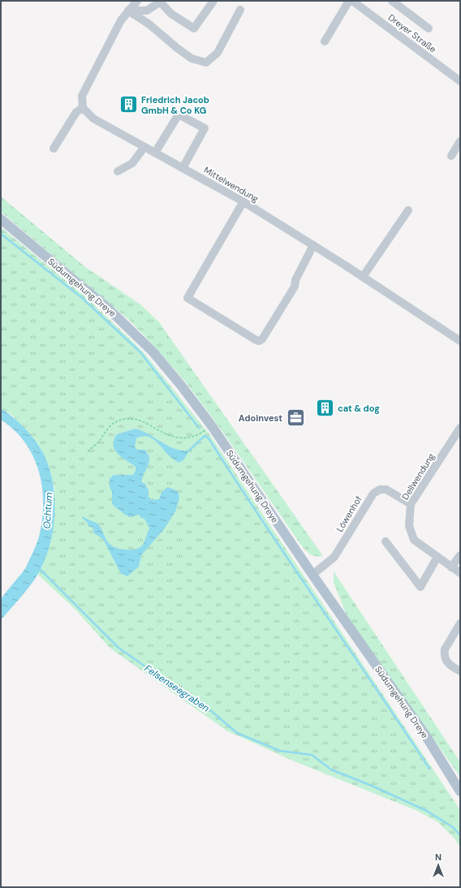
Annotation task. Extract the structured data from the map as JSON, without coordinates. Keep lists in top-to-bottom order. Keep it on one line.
{"streets":{"main road":["Südumgehung Dreye"],"street":["Dreyer Straße","Mittelwendung","Dellwendung","Löwenhof"]},"crossings":[["Südumgehung Dreye","Löwenhof"],["Dellwendung","Löwenhof"]],"water":["Ochtum","Felsenseegraben"],"places":{"building":["Friedrich Jacob GmbH & Co KG","cat & dog"],"office":["Adoinvest"]},"north":"top"}
